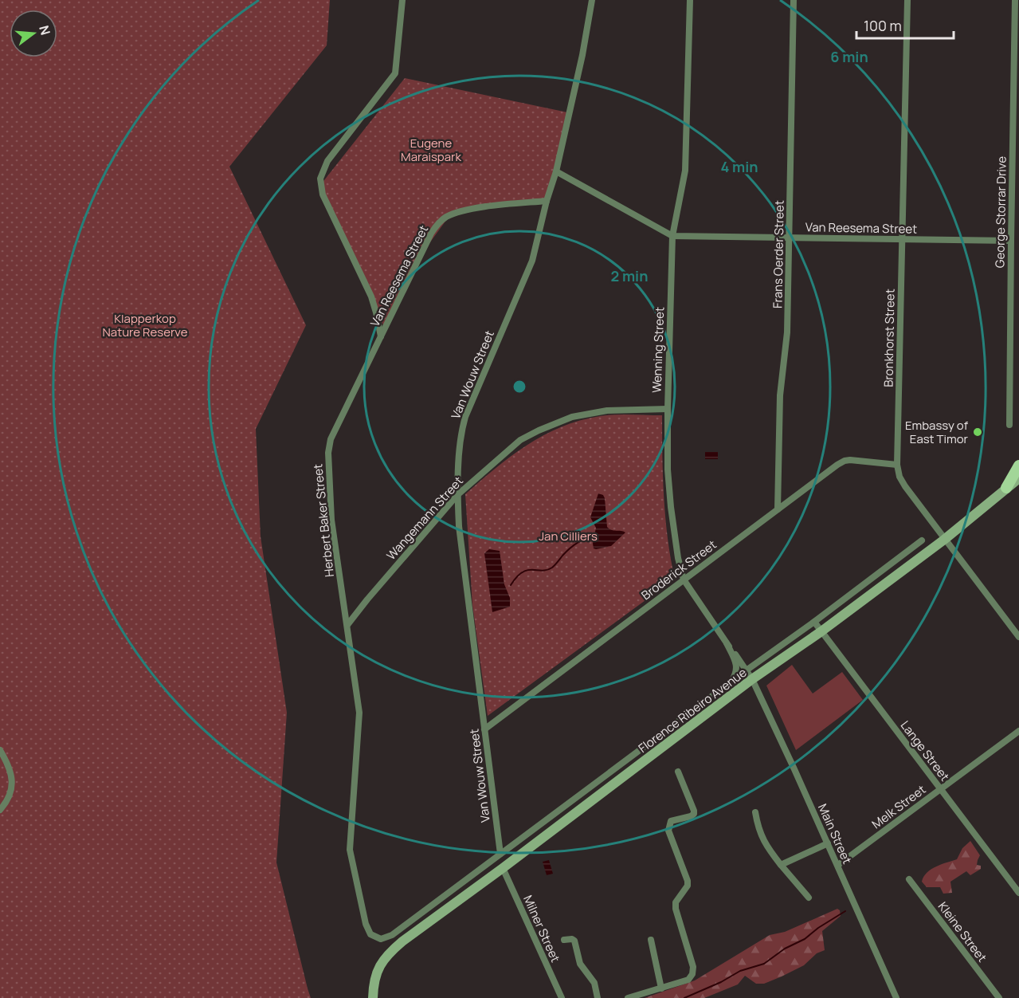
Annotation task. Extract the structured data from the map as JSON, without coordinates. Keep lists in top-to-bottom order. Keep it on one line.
{"streets":{"main road":["Florence Ribeiro Avenue"],"street":["George Storrar Drive","Van Reesema Street","Frans Oerder Street","Bronkhorst Street","Wenning Street","Van Wouw Street","Wangemann Street","Herbert Baker Street","Broderick Street","Lange Street","Melk Street","Main Street","Milner Street","Kleine Street"]},"crossings":[["George Storrar Drive","Van Reesema Street"],["Van Reesema Street","Frans Oerder Street"],["Van Reesema Street","Bronkhorst Street"],["Van Reesema Street","Wenning Street"],["Van Reesema Street","Van Wouw Street"],["Van Reesema Street","Herbert Baker Street"],["Frans Oerder Street","Broderick Street"],["Bronkhorst Street","Broderick Street"],["Bronkhorst Street","Florence Ribeiro Avenue"],["Wenning Street","Wangemann Street"],["Wenning Street","Broderick Street"],["Wenning Street","Florence Ribeiro Avenue"],["Wenning Street","Main Street"],["Van Wouw Street","Wangemann Street"],["Van Wouw Street","Herbert Baker Street"],["Van Wouw Street","Broderick Street"],["Wangemann Street","Herbert Baker Street"],["Florence Ribeiro Avenue","Lange Street"],["Florence Ribeiro Avenue","Main Street"],["Florence Ribeiro Avenue","Milner Street"],["Lange Street","Melk Street"],["Melk Street","Main Street"]],"parks":["Eugene Maraispark","Klapperkop Nature Reserve","Jan Cilliers"],"places":["Embassy of East Timor"],"scale_bar":"100 m","north":"right","rings":["6 min","4 min","2 min"]}
